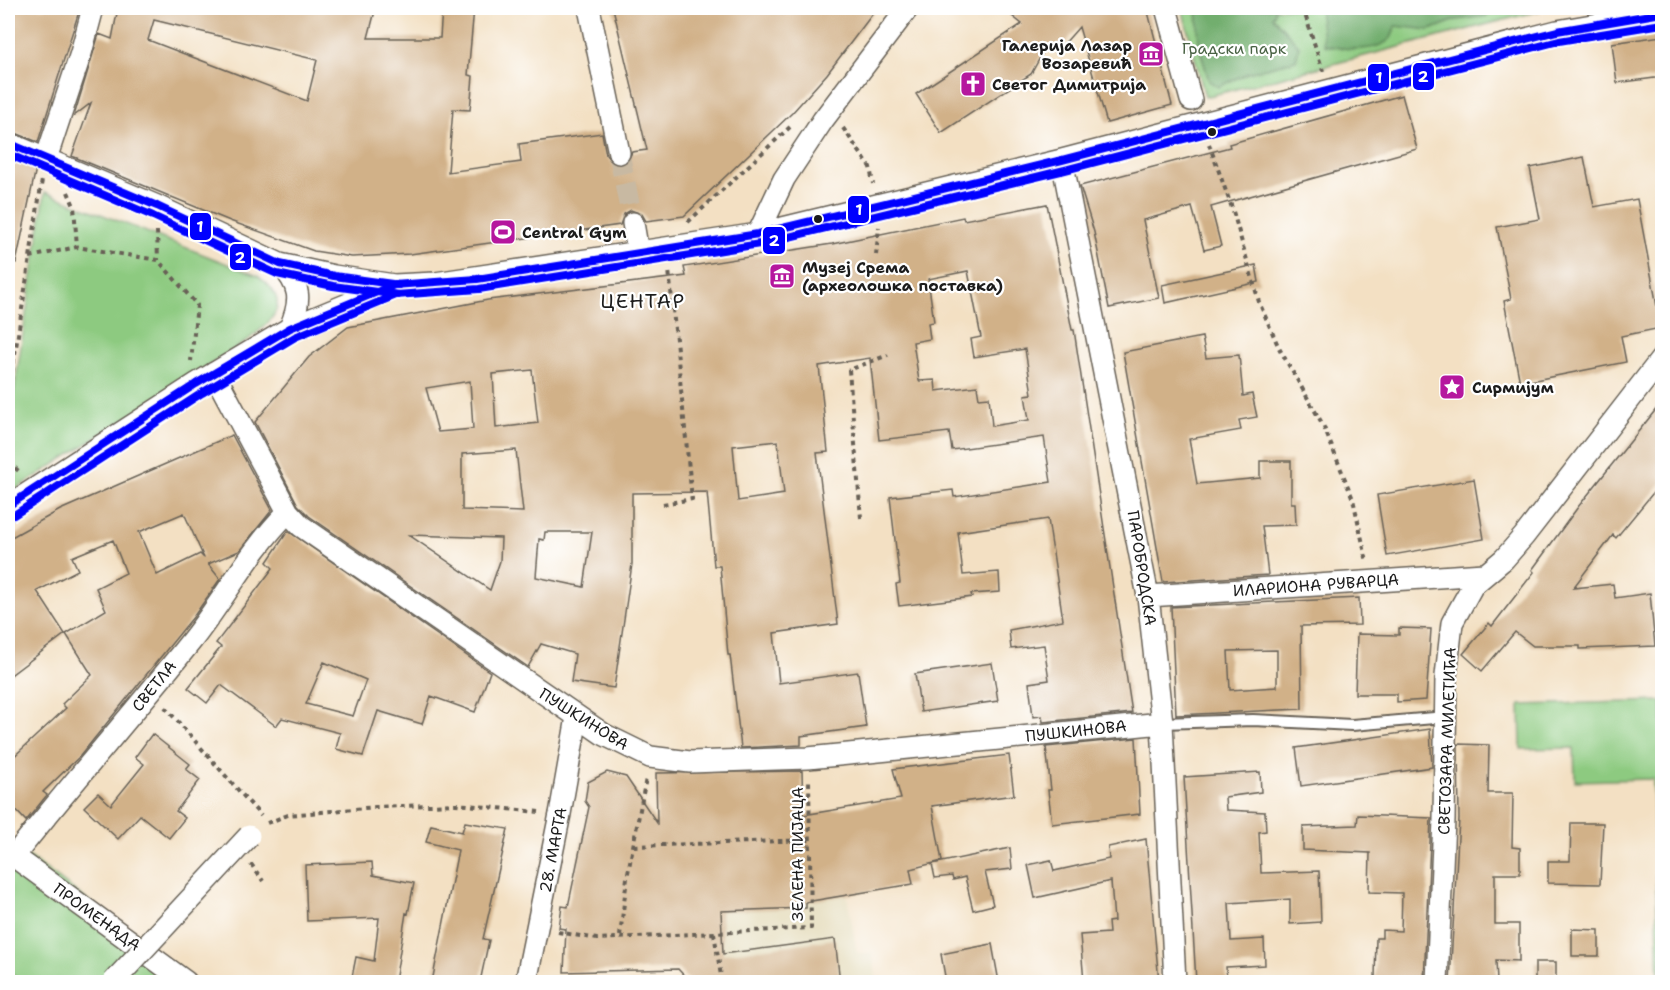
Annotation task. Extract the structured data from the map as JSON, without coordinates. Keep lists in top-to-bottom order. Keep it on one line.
{"streets":{"street":["ПАРОБРОДСКА","ИЛАРИОНА РУВАРЦА","СВЕТЛА","ПУШКИНОВА","СВЕТОЗАРА МИЛЕТИЋА","28. МАРТА","ПРОМЕНАДА"],"path":["ЗЕЛЕНА ПИЈАЦА"]},"crossings":[["ПАРОБРОДСКА","ИЛАРИОНА РУВАРЦА"],["ПАРОБРОДСКА","ПУШКИНОВА"],["ИЛАРИОНА РУВАРЦА","СВЕТОЗАРА МИЛЕТИЋА"],["СВЕТЛА","ПУШКИНОВА"],["СВЕТЛА","ПРОМЕНАДА"],["ПУШКИНОВА","28. МАРТА"],["ПУШКИНОВА","ЗЕЛЕНА ПИЈАЦА"],["28. МАРТА","ЗЕЛЕНА ПИЈАЦА"]],"districts":["ЦЕНТАР"],"parks":["Градски парк"],"places":{"museum":["Галерија Лазар Возаревић","Музеј Срема (археолошка поставка)"],"church":["Светог Димитрија"],"sports":["Central Gym"],"place":["Сирмијум"]},"lines":["transit line 1","transit line 2"]}
